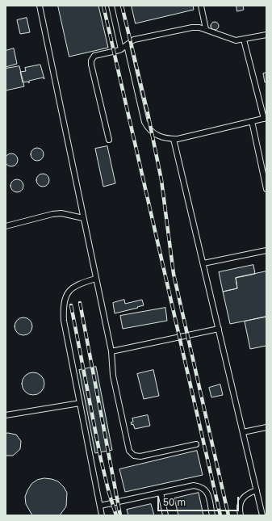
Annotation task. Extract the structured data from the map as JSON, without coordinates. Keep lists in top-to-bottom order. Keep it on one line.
{"scale_bar":"50 m"}
